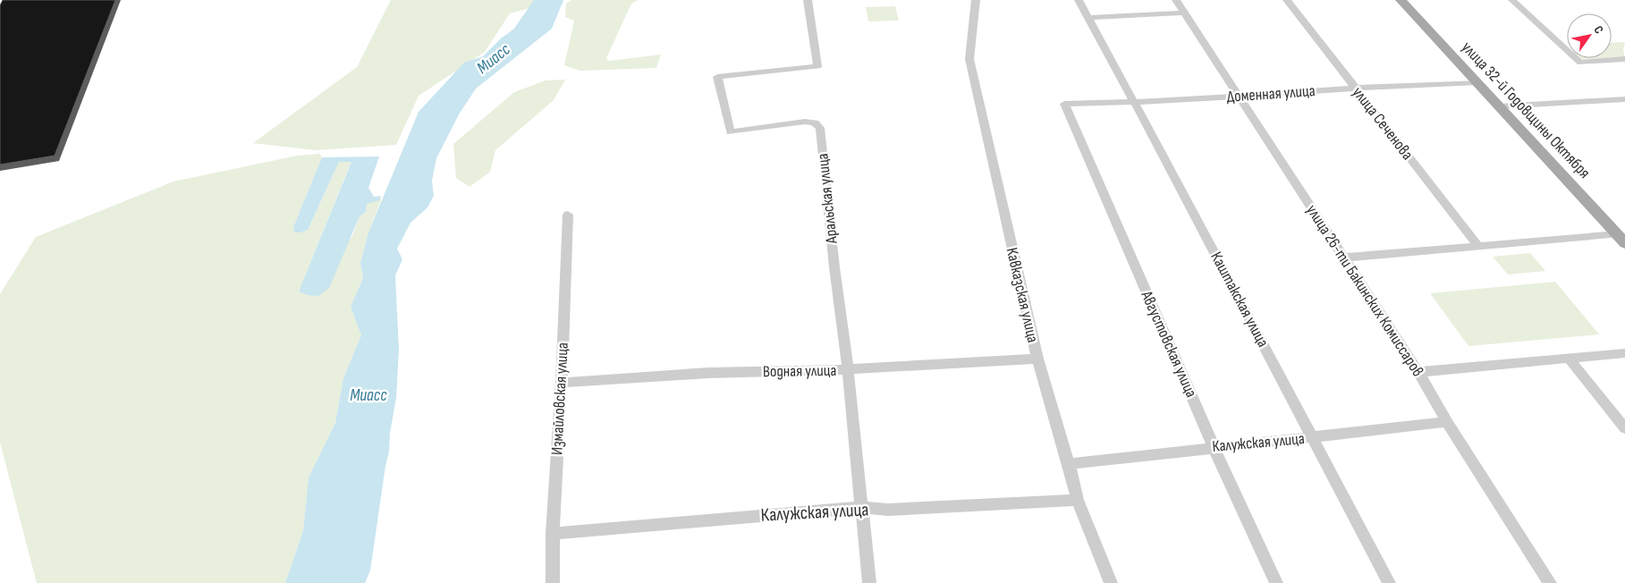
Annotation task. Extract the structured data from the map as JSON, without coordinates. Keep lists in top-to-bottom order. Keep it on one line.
{"streets":{"main road":["улица 32-й Годовщины Октября"],"street":["Доменная улица","улица Сеченова","Аральская улица","улица 26-ти Бакинских Комиссаров","Кавказская улица","Каштакская улица","Августовская улица","Водная улица","Измайловская улица","Калужская улица"]},"crossings":[["Доменная улица","улица 32-й Годовщины Октября"],["Доменная улица","улица Сеченова"],["Доменная улица","улица 26-ти Бакинских Комиссаров"],["Доменная улица","Каштакская улица"],["Доменная улица","Августовская улица"],["Аральская улица","Водная улица"],["Аральская улица","Калужская улица"],["улица 26-ти Бакинских Комиссаров","Калужская улица"],["Кавказская улица","Водная улица"],["Кавказская улица","Калужская улица"],["Каштакская улица","Калужская улица"],["Августовская улица","Калужская улица"],["Водная улица","Измайловская улица"],["Измайловская улица","Калужская улица"]],"water":["Миасс"],"north":"top right"}
